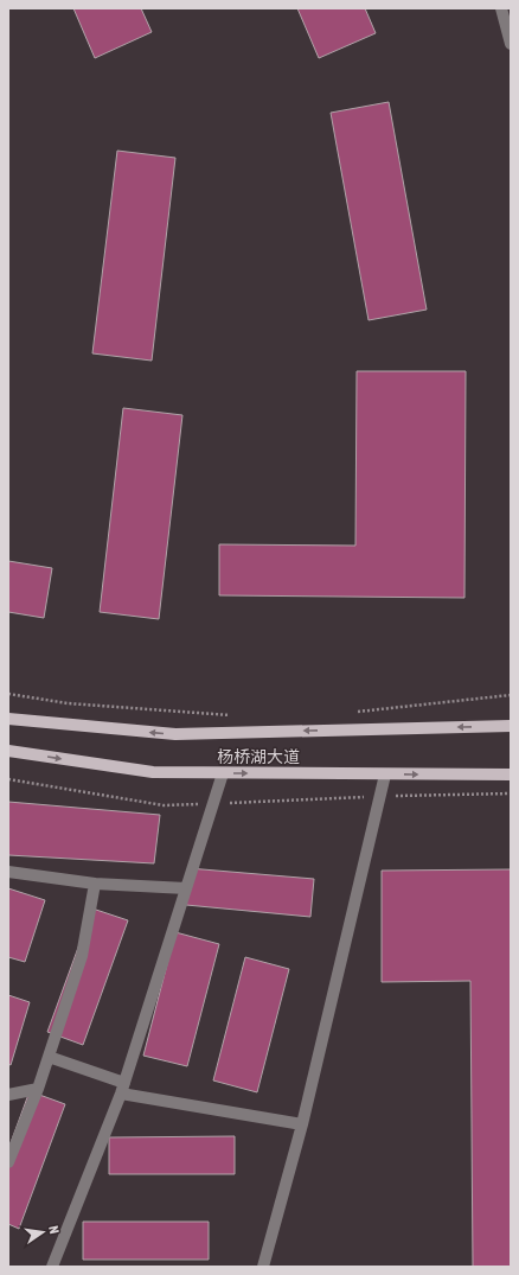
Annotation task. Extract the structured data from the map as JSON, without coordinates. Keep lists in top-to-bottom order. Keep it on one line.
{"streets":{"main road":["杨桥湖大道"]},"north":"right"}
